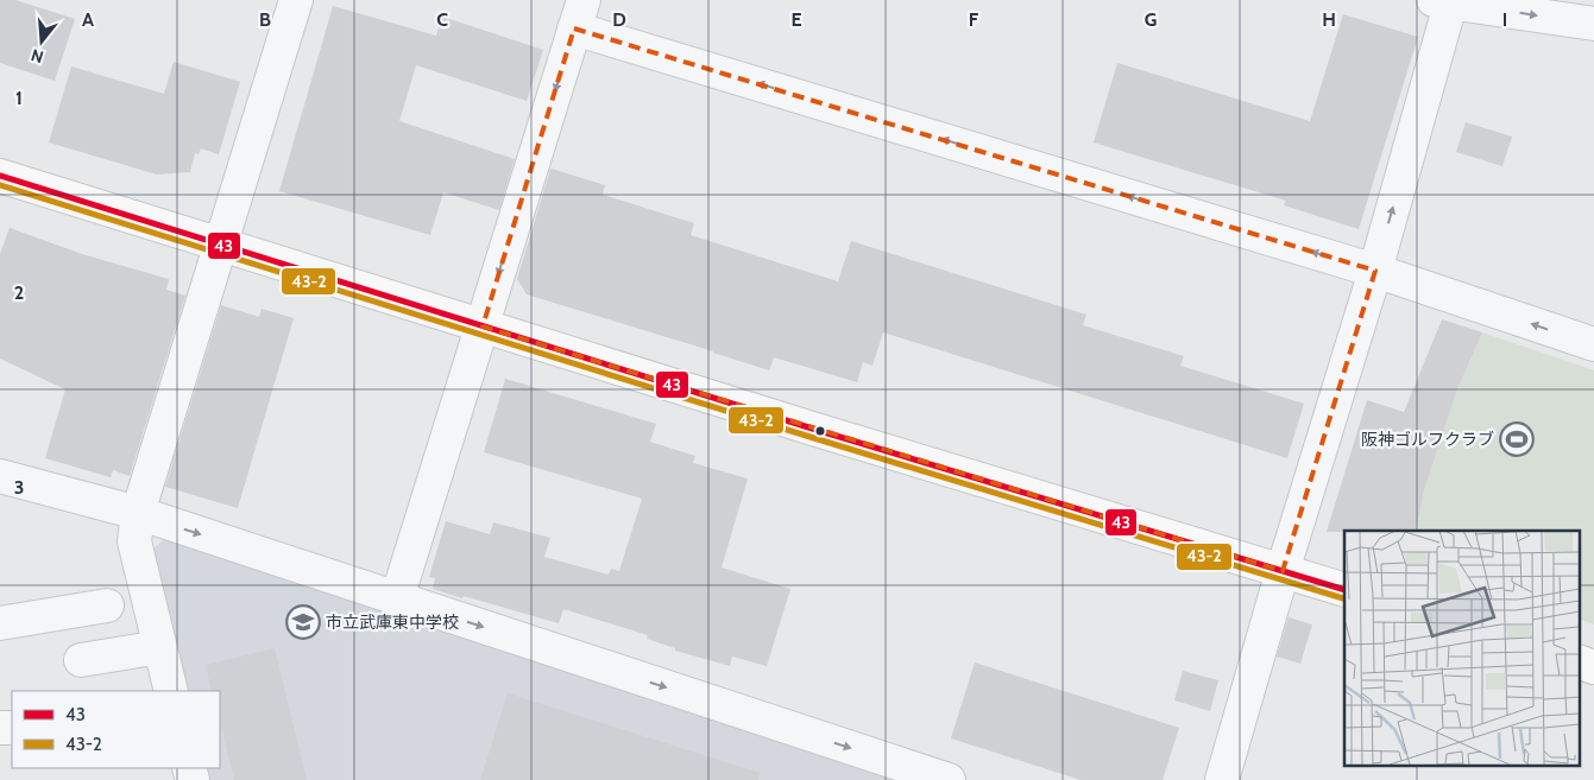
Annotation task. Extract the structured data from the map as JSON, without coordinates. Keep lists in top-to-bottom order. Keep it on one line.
{"places":{"sports":["阪神ゴルフクラブ"],"school or university":["市立武庫東中学校"]},"lines":["transit line 43","transit line 43-2"],"legend":["43","43-2"],"north":"bottom","grid":{"columns":["A","B","C","D","E","F","G","H","I"],"rows":["1","2","3"]}}
